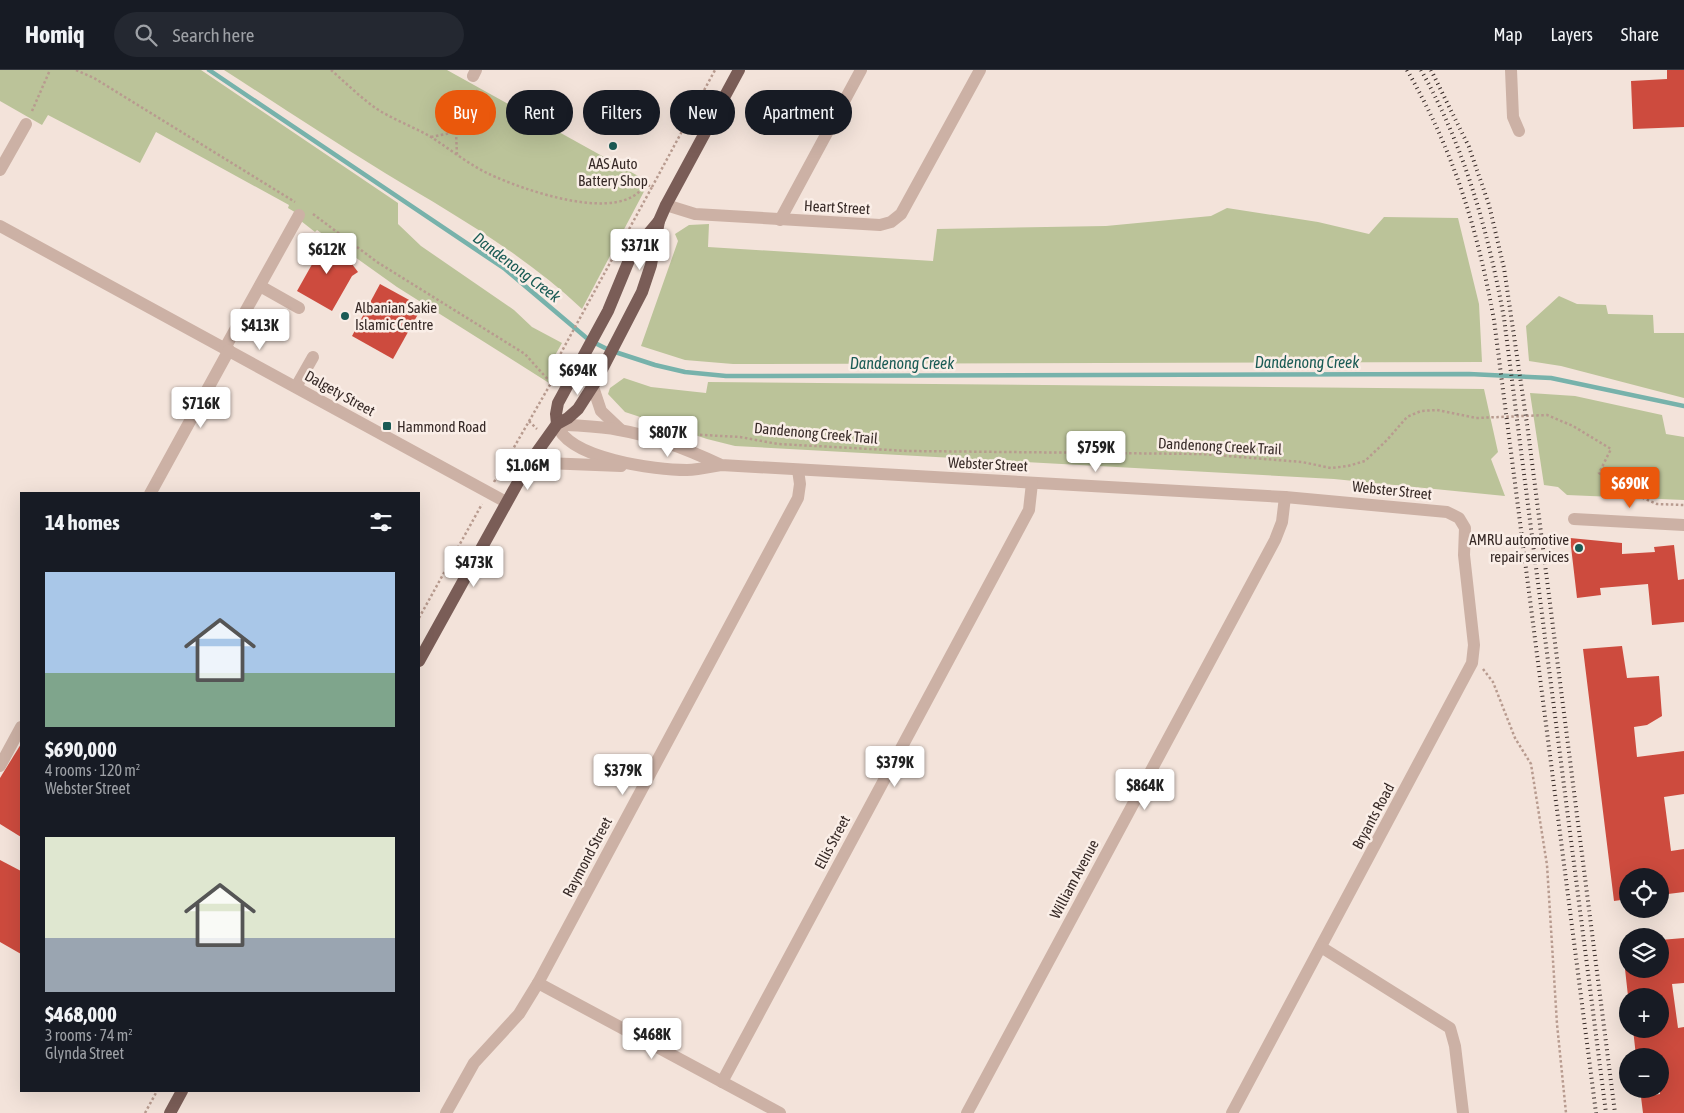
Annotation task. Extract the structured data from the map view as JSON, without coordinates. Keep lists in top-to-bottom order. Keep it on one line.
{"streets":{"street":["Heart Street","Dalgety Street","Webster Street","Bryants Road","Ellis Street","Raymond Street","William Avenue"],"path":["Dandenong Creek Trail"]},"crossings":[["Webster Street","Bryants Road"],["Webster Street","Ellis Street"],["Webster Street","Raymond Street"],["Webster Street","William Avenue"]],"water":["Dandenong Creek"],"places":{"other":["AAS Auto Battery Shop","Albanian Sakie Islamic Centre","AMRU automotive repair services"],"transit":["Hammond Road"]},"page":{"header":"Homiq","search":"Search here","nav":["Map","Layers","Share"],"chip":["Buy","Rent","Filters","New","Apartment"],"price":["$371K","$612K","$413K","$694K","$716K","$807K","$759K","$1.06M","$690K","$473K","$379K","$379K","$864K","$468K"],"heading":"14 homes","list":[{"name":"$690,000","note":"4 rooms · 120 m² · Webster Street"},{"name":"$468,000","note":"3 rooms · 74 m² · Glynda Street"}],"map_buttons":["+","−"]}}
